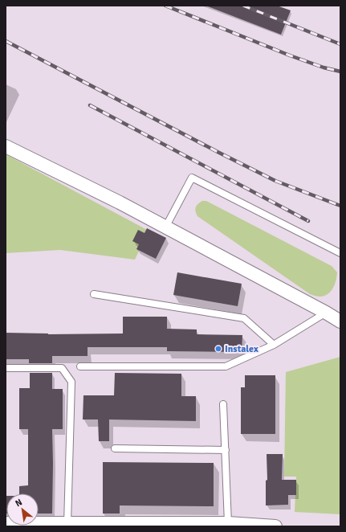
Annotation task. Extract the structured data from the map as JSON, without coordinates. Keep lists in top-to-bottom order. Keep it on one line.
{"places":["Instalex"],"north":"top left"}
